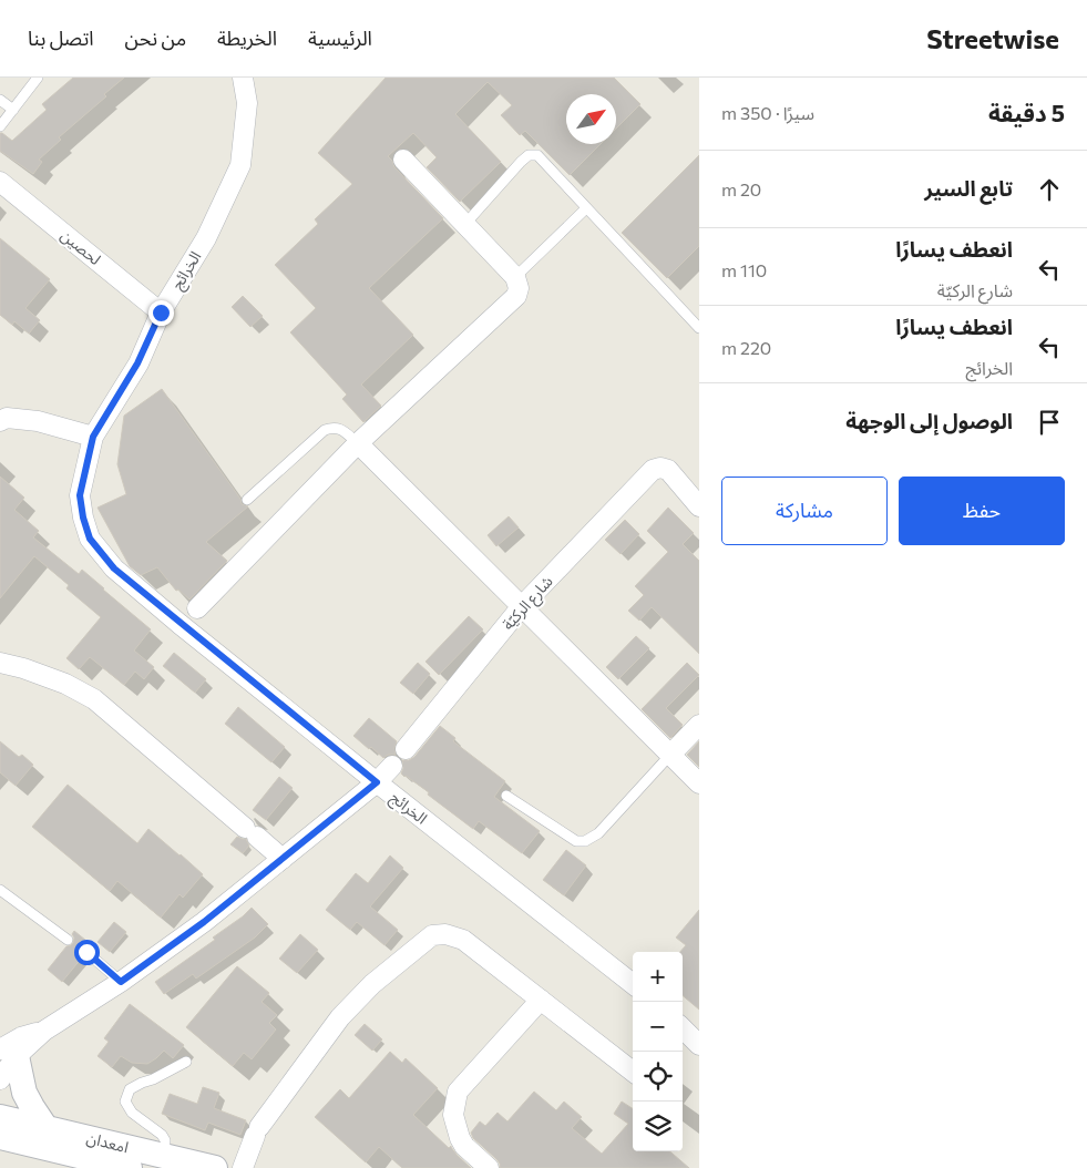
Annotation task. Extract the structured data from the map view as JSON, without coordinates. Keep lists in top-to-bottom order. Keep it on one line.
{"streets":{"street":["لحصين","الخرائج","شارع الركيّة","امعدان"]},"crossings":[["لحصين","الخرائج"]],"north":"top right","page":{"header":"Streetwise","nav":["الرئيسية","الخريطة","من نحن","اتصل بنا"],"heading":["5 دقيقة","سيرًا · 350 m"],"list":[["تابع السير","20 m"],["انعطف يسارًا","شارع الركيّة","110 m"],["انعطف يسارًا","الخرائج","220 m"],"الوصول إلى الوجهة"],"buttons":["حفظ","مشاركة"],"map_buttons":["+","−"]}}
